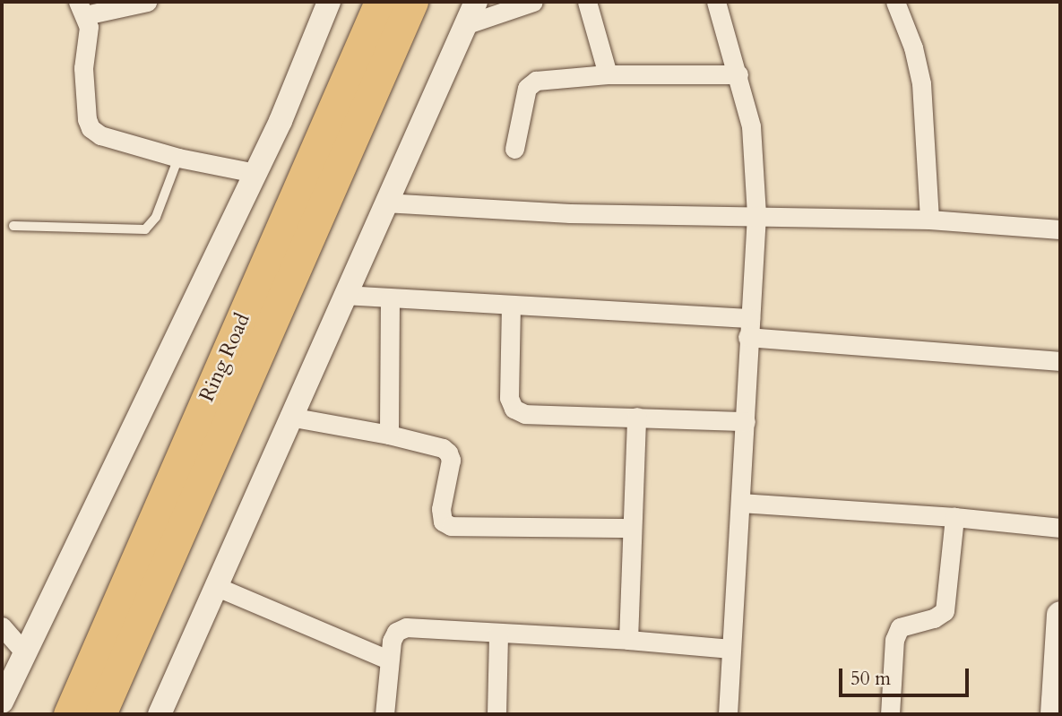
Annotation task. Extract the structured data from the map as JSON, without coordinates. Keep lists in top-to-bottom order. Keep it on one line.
{"streets":{"highway":["Ring Road"]},"scale_bar":"50 m"}
